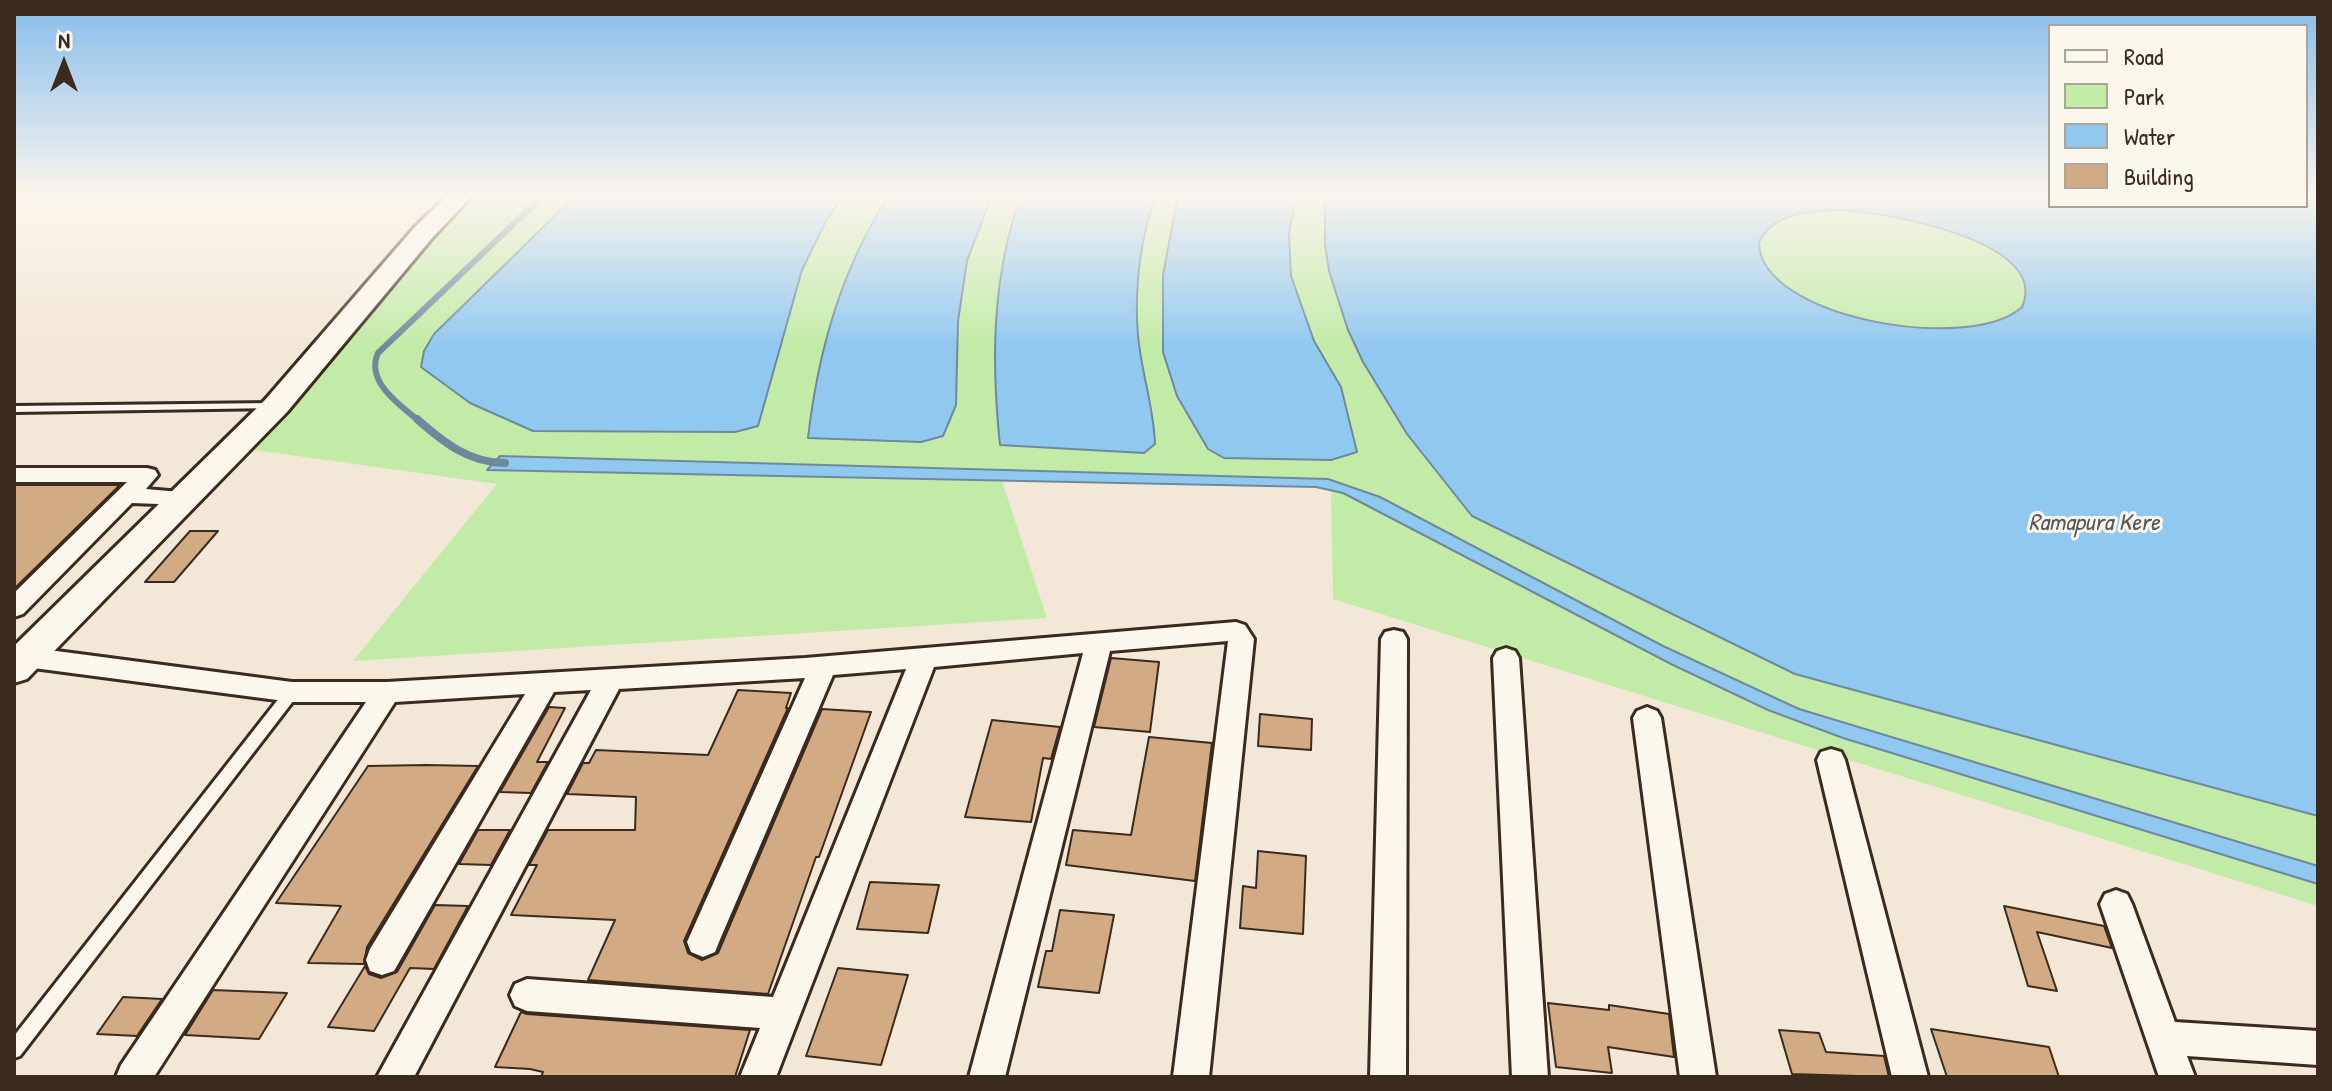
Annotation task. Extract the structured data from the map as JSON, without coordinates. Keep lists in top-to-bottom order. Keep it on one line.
{"water":["Ramapura Kere"],"legend":["Road","Park","Water","Building"],"north":"top"}
